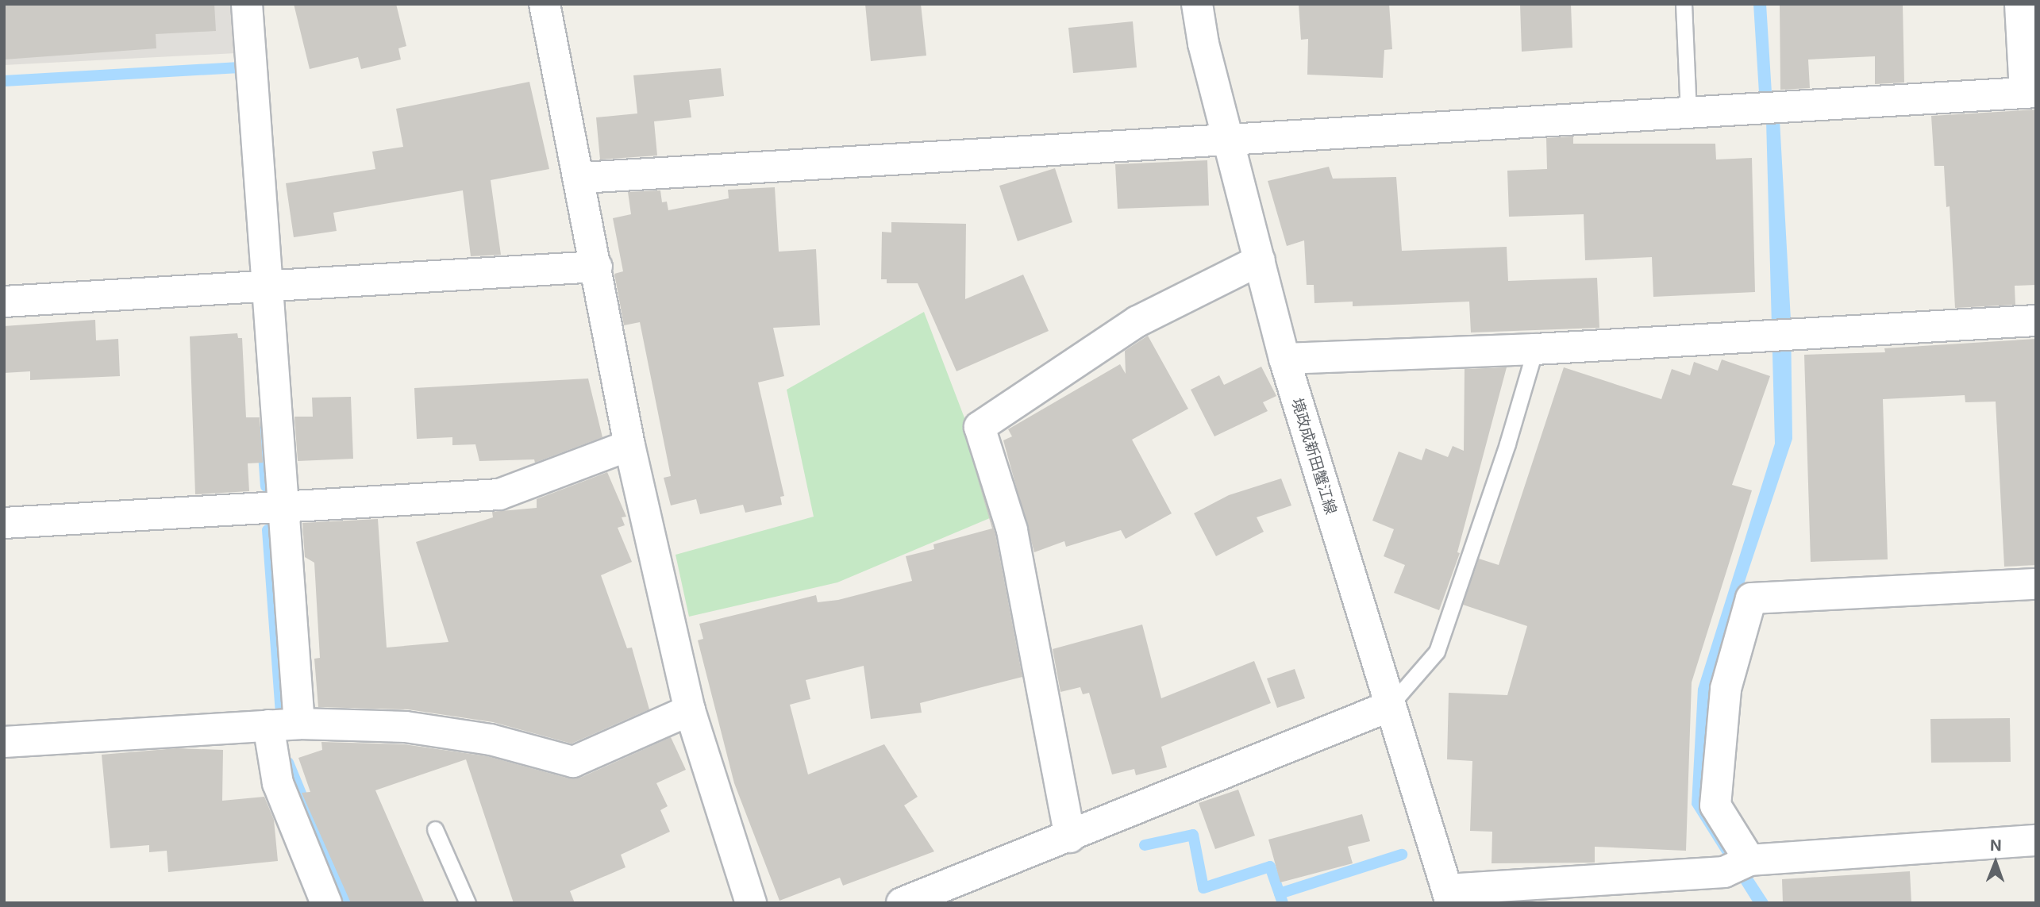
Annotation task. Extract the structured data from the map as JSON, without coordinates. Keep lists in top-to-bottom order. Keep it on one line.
{"streets":{"street":["境政成新田蟹江線"]},"north":"top"}
